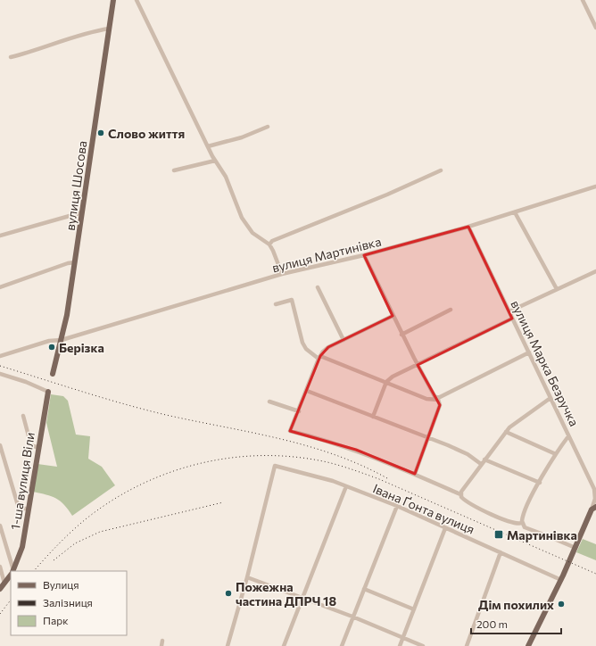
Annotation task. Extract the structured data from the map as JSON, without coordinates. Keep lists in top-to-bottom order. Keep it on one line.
{"streets":{"main road":["вулиця Шосова","1-ша вулиця Віли"],"street":["вулиця Мартинівка","вулиця Марка Безручка","Івана Ґонта вулиця"]},"crossings":[["вулиця Шосова","вулиця Мартинівка"],["вулиця Мартинівка","вулиця Марка Безручка"]],"places":{"other":["Слово життя","Берізка","Пожежна частина ДПРЧ 18","Дiм похилих"],"transit":["Мартинівка"]},"legend":["Вулиця","Залізниця","Парк"],"scale_bar":"200 m"}
